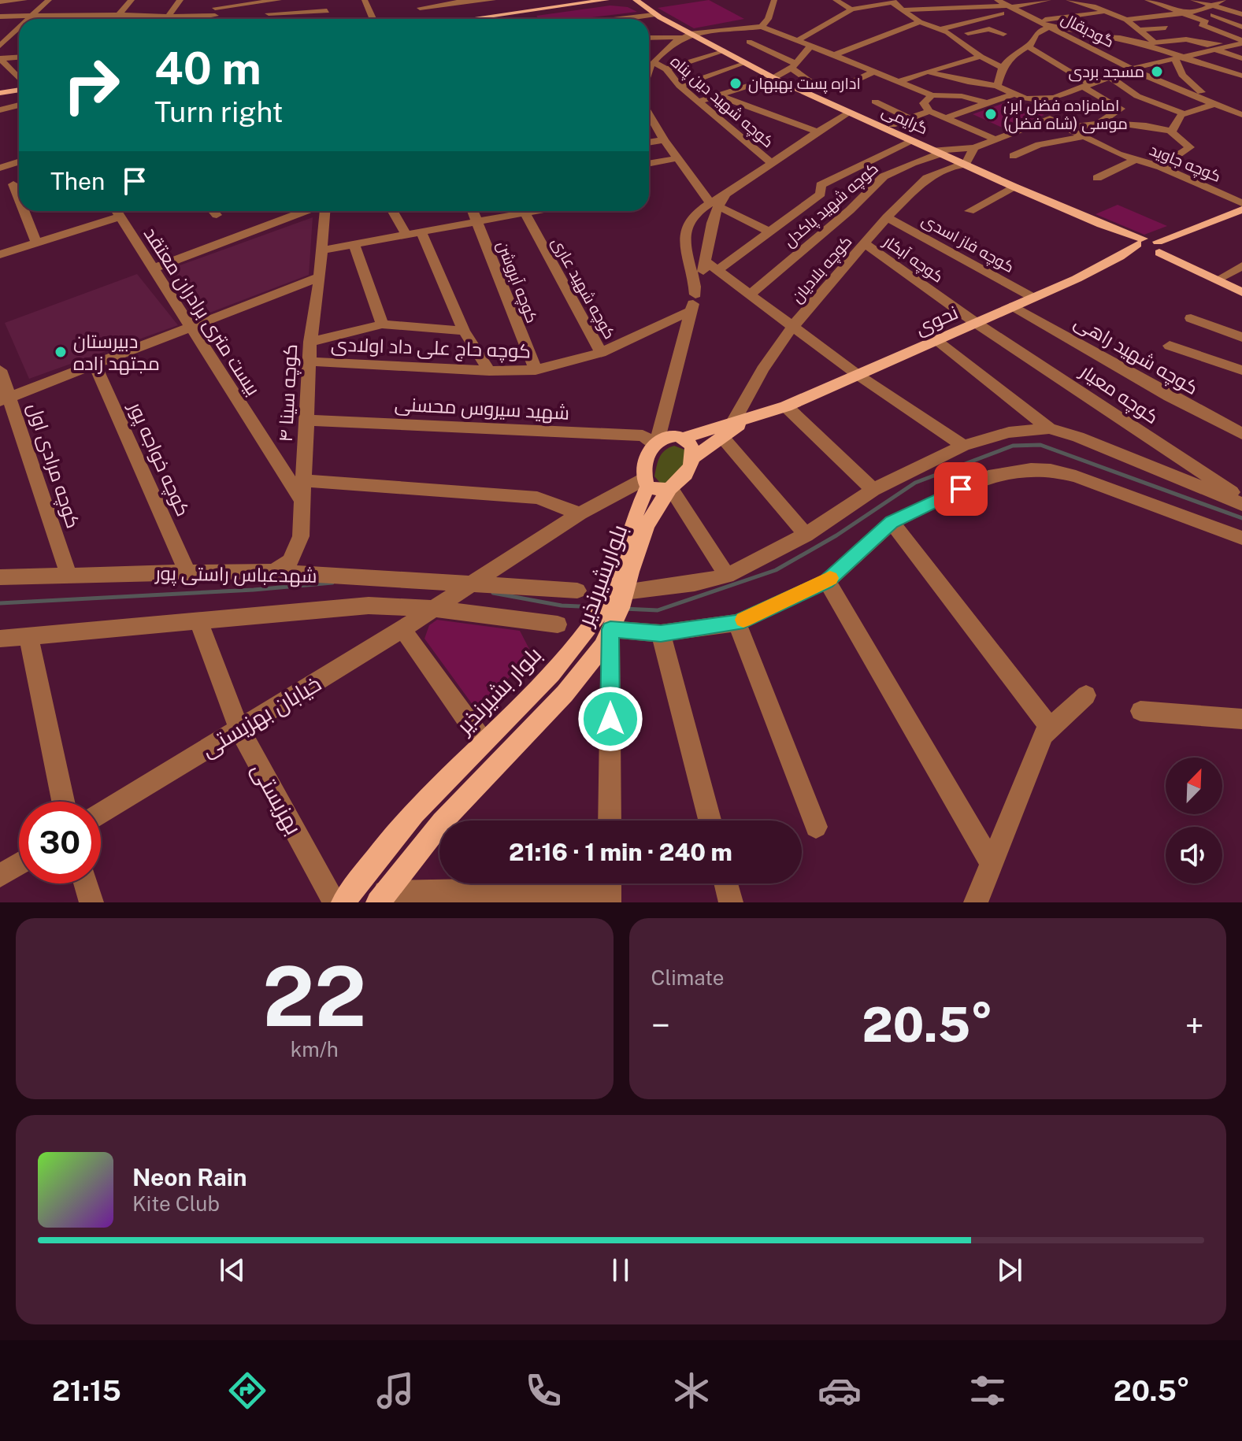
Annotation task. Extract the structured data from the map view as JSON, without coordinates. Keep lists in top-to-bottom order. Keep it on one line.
{"streets":{"main road":["گرایمی","نحوی","بلواربشیرنذیر","بلوار بشیرنذیر"],"street":["گودبقال","کوچه شهید دین پناه","کوچه جاوید","کوچه شهید پاکدل","کوچه فاز اسدی","کوچه آبکار","کوچه بلادیان","کوچه آبروشن","کوچه شهید عاری","بیست متری برادران معتقد","کوچه حاج علی داد اولادی","کوچه شهید راهی","کوچه سینا ۴","کوچه معیار","شهید سیروس محسنی","کوچه خواجه پور","کوچه مرادی اول","شهدعباس راستی پور","خیابان بهزیستی","بهزیستی"]},"crossings":[["گرایمی","کوچه شهید پاکدل"],["گرایمی","کوچه بلادیان"],["گرایمی","نحوی"],["کوچه جاوید","کوچه شهید پاکدل"],["کوچه فاز اسدی","کوچه بلادیان"],["کوچه فاز اسدی","نحوی"],["کوچه آبکار","کوچه بلادیان"],["کوچه آبکار","نحوی"],["کوچه آبکار","کوچه معیار"],["کوچه بلادیان","نحوی"],["کوچه آبروشن","کوچه حاج علی داد اولادی"],["کوچه شهید عاری","کوچه حاج علی داد اولادی"],["بیست متری برادران معتقد","کوچه سینا ۴"],["نحوی","کوچه شهید راهی"],["نحوی","کوچه معیار"],["نحوی","شهید سیروس محسنی"],["نحوی","بلواربشیرنذیر"],["نحوی","بلوار بشیرنذیر"],["کوچه حاج علی داد اولادی","کوچه سینا ۴"],["کوچه سینا ۴","شهید سیروس محسنی"],["کوچه سینا ۴","شهدعباس راستی پور"],["شهید سیروس محسنی","بلواربشیرنذیر"],["شهید سیروس محسنی","بلوار بشیرنذیر"],["کوچه خواجه پور","شهدعباس راستی پور"],["کوچه مرادی اول","شهدعباس راستی پور"],["شهدعباس راستی پور","خیابان بهزیستی"],["بلواربشیرنذیر","بلوار بشیرنذیر"],["خیابان بهزیستی","بهزیستی"]],"places":["مسجد بردی","اداره پست بهبهان","امامزاده فضل ابن موسی (شاه فضل)","دبیرستان مجتهد زاده"],"north":"top right","page":{"turn":["40 m","Turn right"],"then":"Then","limit":"30","trip":"21:16 · 1 min · 240 m","tile":[["22","km/h"],"Climate"],"heat":["−","20.5°","+"],"song":["Neon Rain","Kite Club"],"tabs":["21:15","20.5°"]}}
